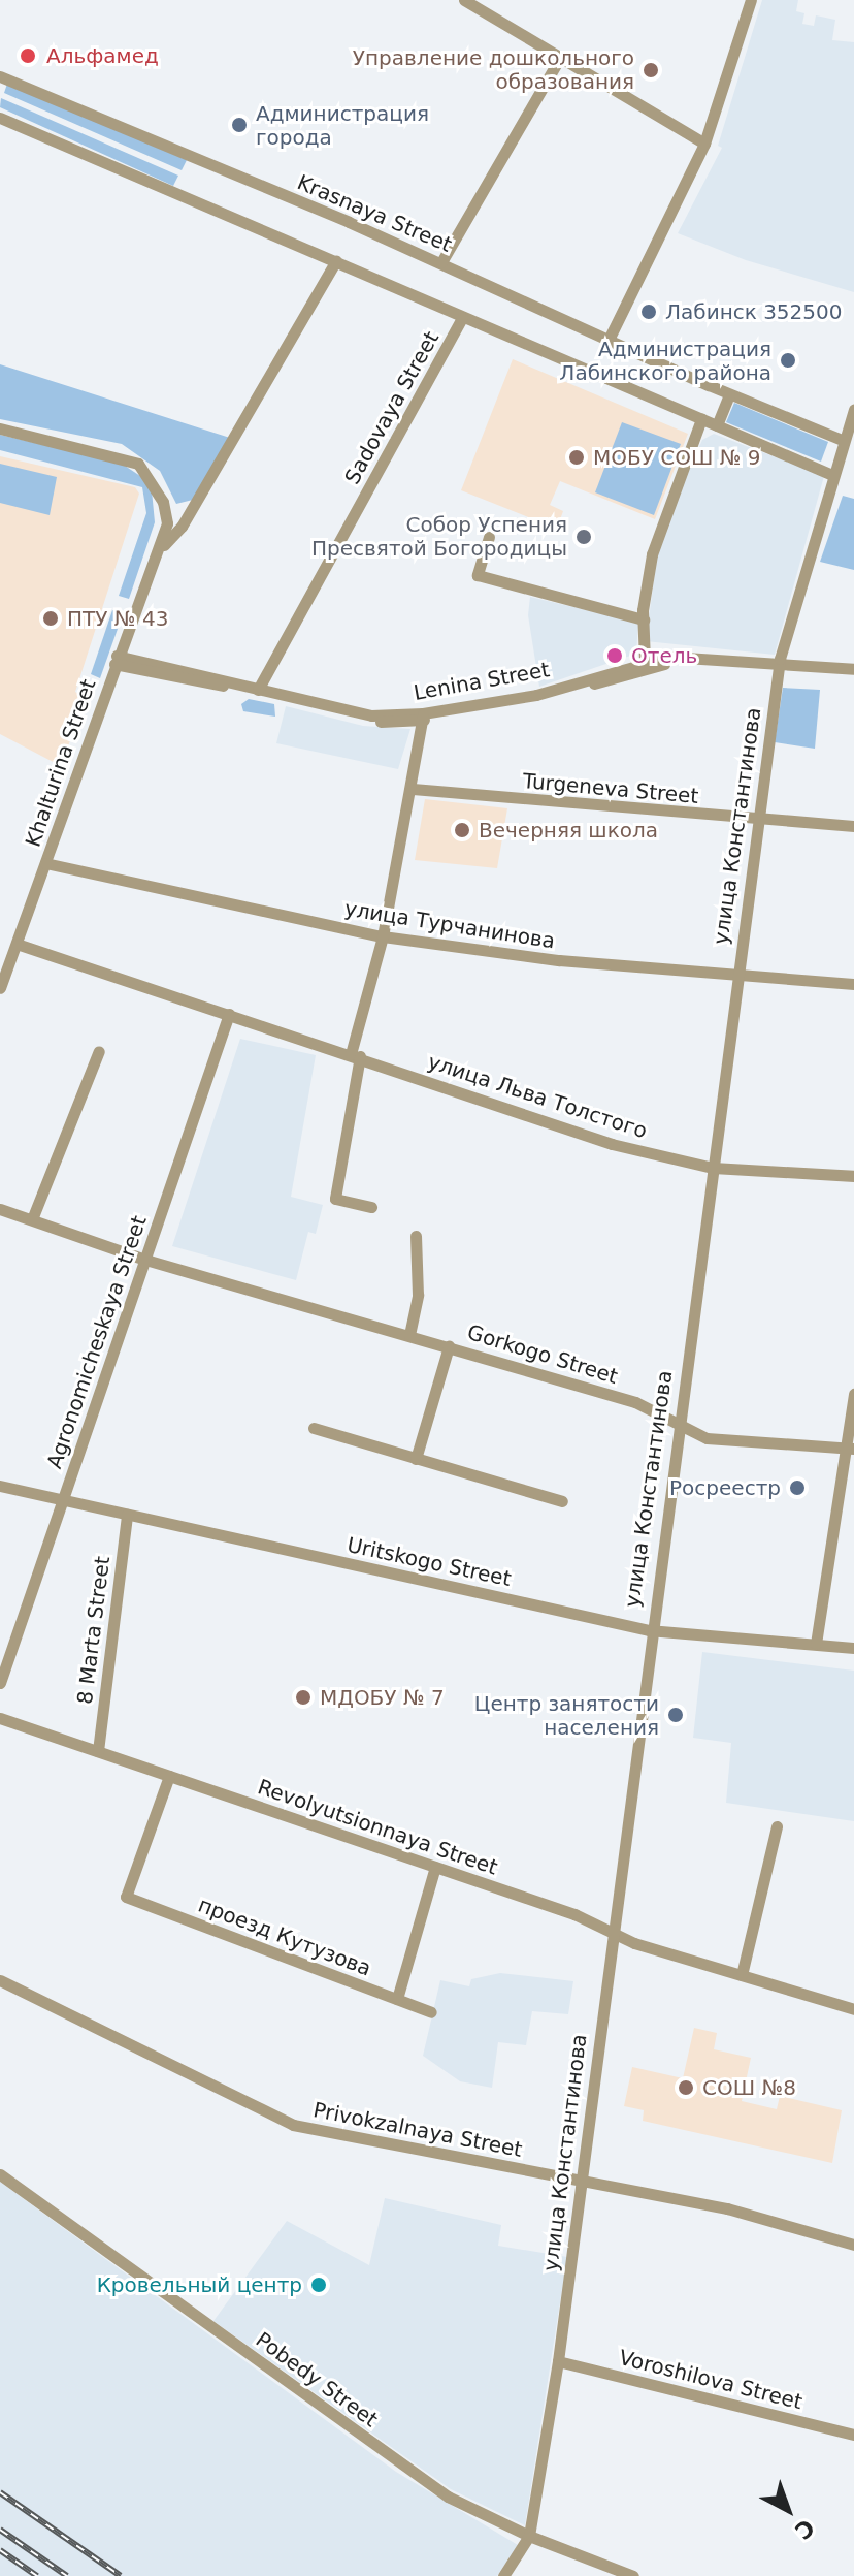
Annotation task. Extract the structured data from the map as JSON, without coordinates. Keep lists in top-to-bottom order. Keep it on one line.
{"streets":{"street":["Krasnaya Street","Sadovaya Street","Lenina Street","Khalturina Street","Turgeneva Street","улица Константинова","улица Турчанинова","улица Льва Толстого","Agronomicheskaya Street","Gorkogo Street","Uritskogo Street","8 Marta Street","Revolyutsionnaya Street","проезд Кутузова","Privokzalnaya Street","Pobedy Street","Voroshilova Street"]},"crossings":[["Krasnaya Street","улица Константинова"],["Sadovaya Street","Lenina Street"],["Lenina Street","Khalturina Street"],["Lenina Street","улица Константинова"],["Khalturina Street","улица Турчанинова"],["Khalturina Street","улица Льва Толстого"],["Turgeneva Street","улица Константинова"],["улица Константинова","улица Турчанинова"],["улица Константинова","улица Льва Толстого"],["улица Константинова","Gorkogo Street"],["улица Константинова","Uritskogo Street"],["улица Константинова","Revolyutsionnaya Street"],["улица Константинова","Privokzalnaya Street"],["улица Константинова","Pobedy Street"],["улица Константинова","Voroshilova Street"],["улица Льва Толстого","Agronomicheskaya Street"],["Agronomicheskaya Street","Gorkogo Street"],["Agronomicheskaya Street","Uritskogo Street"],["Uritskogo Street","8 Marta Street"],["8 Marta Street","Revolyutsionnaya Street"],["Revolyutsionnaya Street","проезд Кутузова"]],"places":["Альфамед","Управление дошкольного образования","Администрация города","Лабинск 352500","Администрация Лабинского района","МОБУ СОШ № 9","Собор Успения Пресвятой Богородицы","ПТУ № 43","Отель","Вечерняя школа","Росреестр","МДОБУ № 7","Центр занятости населения","СОШ №8","Кровельный центр"],"north":"bottom right"}
